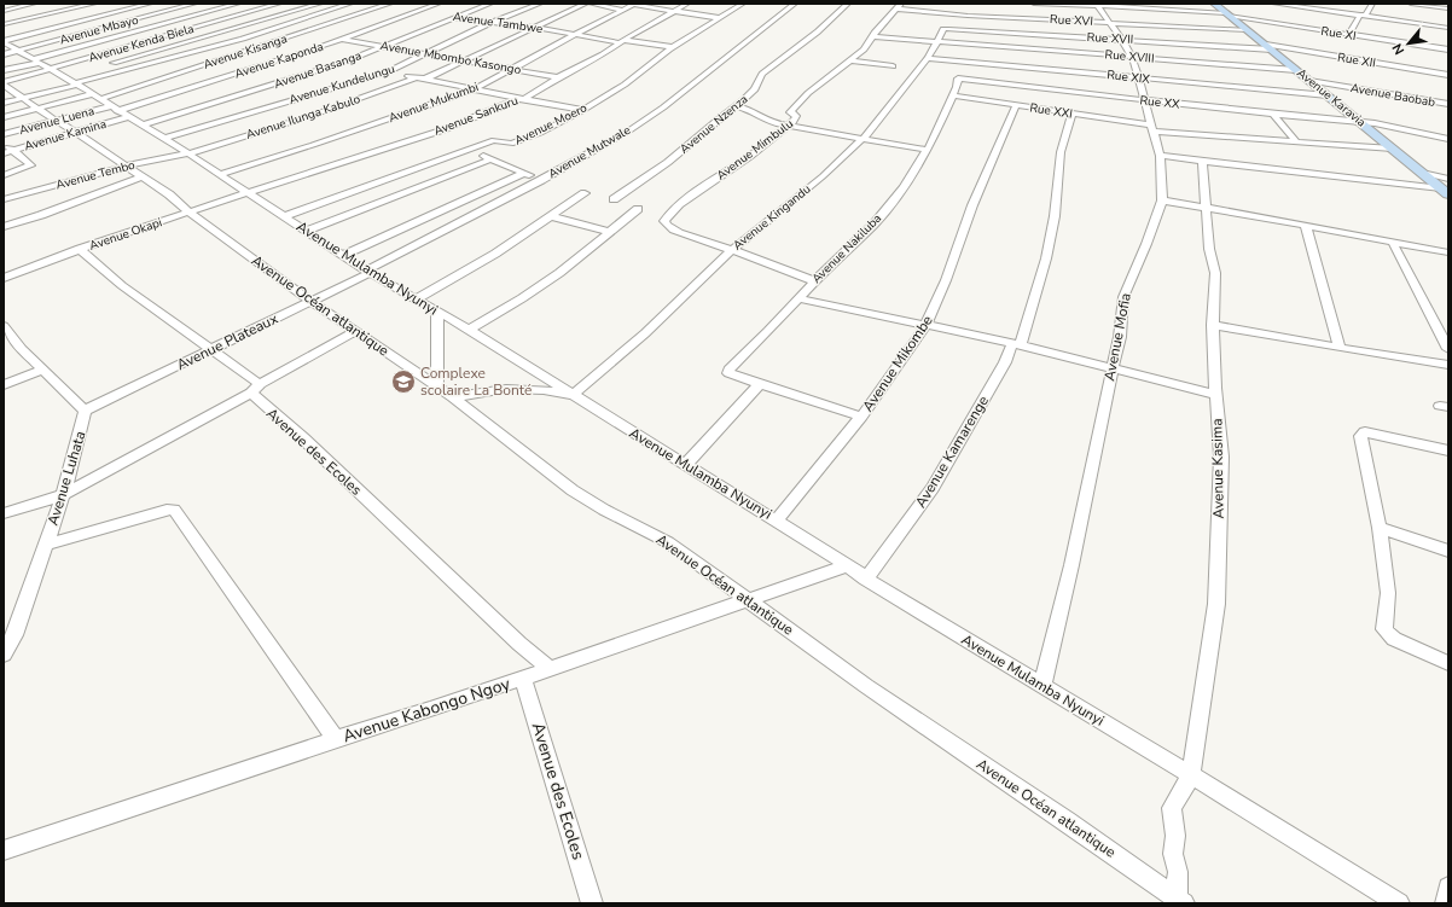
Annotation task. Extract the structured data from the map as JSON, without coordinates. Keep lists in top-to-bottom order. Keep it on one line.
{"streets":{"street":["Rue XVI","Avenue Tambwe","Avenue Mbayo","Rue XI","Rue XVII","Avenue Kenda Biela","Avenue Kisanga","Rue XVIII","Avenue Mbombo Kasongo","Avenue Kaponda","Rue XII","Avenue Basanga","Rue XIX","Avenue Kundelungu","Avenue Baobab","Avenue Karavia","Avenue Mukumbi","Rue XX","Rue XXI","Avenue Sankuru","Avenue Ilunga Kabulo","Avenue Luena","Avenue Moero","Avenue Nzenza","Avenue Kamina","Avenue Mimbulu","Avenue Mutwale","Avenue Tembo","Avenue Kingandu","Avenue Okapi","Avenue Nakiluba","Avenue Mulamba Nyunyi","Avenue Océan atlantique","Avenue Mofia","Avenue Plateaux","Avenue Mikombe","Avenue des Ecoles","Avenue Kamarenge","Avenue Kasima","Avenue Luhata","Avenue Kabongo Ngoy"]},"crossings":[["Rue XVI","Avenue Karavia"],["Rue XVI","Avenue Mimbulu"],["Rue XVI","Avenue Mofia"],["Avenue Tambwe","Avenue Kaponda"],["Avenue Tambwe","Avenue Basanga"],["Avenue Tambwe","Avenue Kundelungu"],["Avenue Tambwe","Avenue Mukumbi"],["Avenue Tambwe","Avenue Sankuru"],["Avenue Tambwe","Avenue Ilunga Kabulo"],["Avenue Tambwe","Avenue Moero"],["Avenue Mbayo","Avenue Mulamba Nyunyi"],["Rue XI","Avenue Karavia"],["Rue XI","Avenue Mofia"],["Rue XVII","Rue XII"],["Rue XVII","Avenue Karavia"],["Rue XVII","Avenue Kingandu"],["Rue XVII","Avenue Mofia"],["Avenue Kenda Biela","Avenue Mulamba Nyunyi"],["Avenue Kenda Biela","Avenue Océan atlantique"],["Avenue Kisanga","Avenue Kaponda"],["Avenue Kisanga","Avenue Luena"],["Avenue Kisanga","Avenue Kamina"],["Avenue Kisanga","Avenue Mulamba Nyunyi"],["Rue XVIII","Avenue Karavia"],["Rue XVIII","Avenue Kingandu"],["Rue XVIII","Avenue Mofia"],["Avenue Mbombo Kasongo","Avenue Kaponda"],["Avenue Mbombo Kasongo","Avenue Basanga"],["Avenue Mbombo Kasongo","Avenue Kundelungu"],["Avenue Mbombo Kasongo","Avenue Mukumbi"],["Avenue Mbombo Kasongo","Avenue Sankuru"],["Avenue Mbombo Kasongo","Avenue Ilunga Kabulo"],["Avenue Kaponda","Avenue Luena"],["Avenue Kaponda","Avenue Kamina"],["Avenue Kaponda","Avenue Mulamba Nyunyi"],["Rue XII","Avenue Karavia"],["Avenue Basanga","Avenue Mulamba Nyunyi"],["Rue XIX","Avenue Karavia"],["Rue XIX","Avenue Kingandu"],["Rue XIX","Avenue Mofia"],["Avenue Kundelungu","Avenue Mulamba Nyunyi"],["Avenue Baobab","Avenue Karavia"],["Avenue Karavia","Rue XX"],["Avenue Karavia","Rue XXI"],["Avenue Mukumbi","Avenue Mulamba Nyunyi"],["Rue XX","Avenue Nakiluba"],["Rue XX","Avenue Mofia"],["Rue XXI","Avenue Nakiluba"],["Rue XXI","Avenue Mofia"],["Rue XXI","Avenue Mikombe"],["Rue XXI","Avenue Kamarenge"],["Avenue Sankuru","Avenue Okapi"],["Avenue Sankuru","Avenue Mulamba Nyunyi"],["Avenue Ilunga Kabulo","Avenue Tembo"],["Avenue Ilunga Kabulo","Avenue Mulamba Nyunyi"],["Avenue Luena","Avenue Kamina"],["Avenue Luena","Avenue Mulamba Nyunyi"],["Avenue Luena","Avenue Océan atlantique"],["Avenue Moero","Avenue Mulamba Nyunyi"],["Avenue Kamina","Avenue Mulamba Nyunyi"],["Avenue Kamina","Avenue Océan atlantique"],["Avenue Mimbulu","Avenue Kingandu"],["Avenue Mutwale","Avenue Mulamba Nyunyi"],["Avenue Mutwale","Avenue Plateaux"],["Avenue Tembo","Avenue Mulamba Nyunyi"],["Avenue Tembo","Avenue Océan atlantique"],["Avenue Kingandu","Avenue Mulamba Nyunyi"],["Avenue Okapi","Avenue Mulamba Nyunyi"],["Avenue Okapi","Avenue Océan atlantique"],["Avenue Okapi","Avenue des Ecoles"],["Avenue Mulamba Nyunyi","Avenue Mofia"],["Avenue Mulamba Nyunyi","Avenue Plateaux"],["Avenue Mulamba Nyunyi","Avenue Mikombe"],["Avenue Mulamba Nyunyi","Avenue Kamarenge"],["Avenue Mulamba Nyunyi","Avenue Kasima"],["Avenue Mulamba Nyunyi","Avenue Kabongo Ngoy"],["Avenue Océan atlantique","Avenue Plateaux"],["Avenue Océan atlantique","Avenue Kabongo Ngoy"],["Avenue Plateaux","Avenue des Ecoles"],["Avenue Plateaux","Avenue Luhata"],["Avenue des Ecoles","Avenue Kabongo Ngoy"]],"places":{"school or university":["Complexe scolaire La Bonté"]},"north":"bottom left"}
